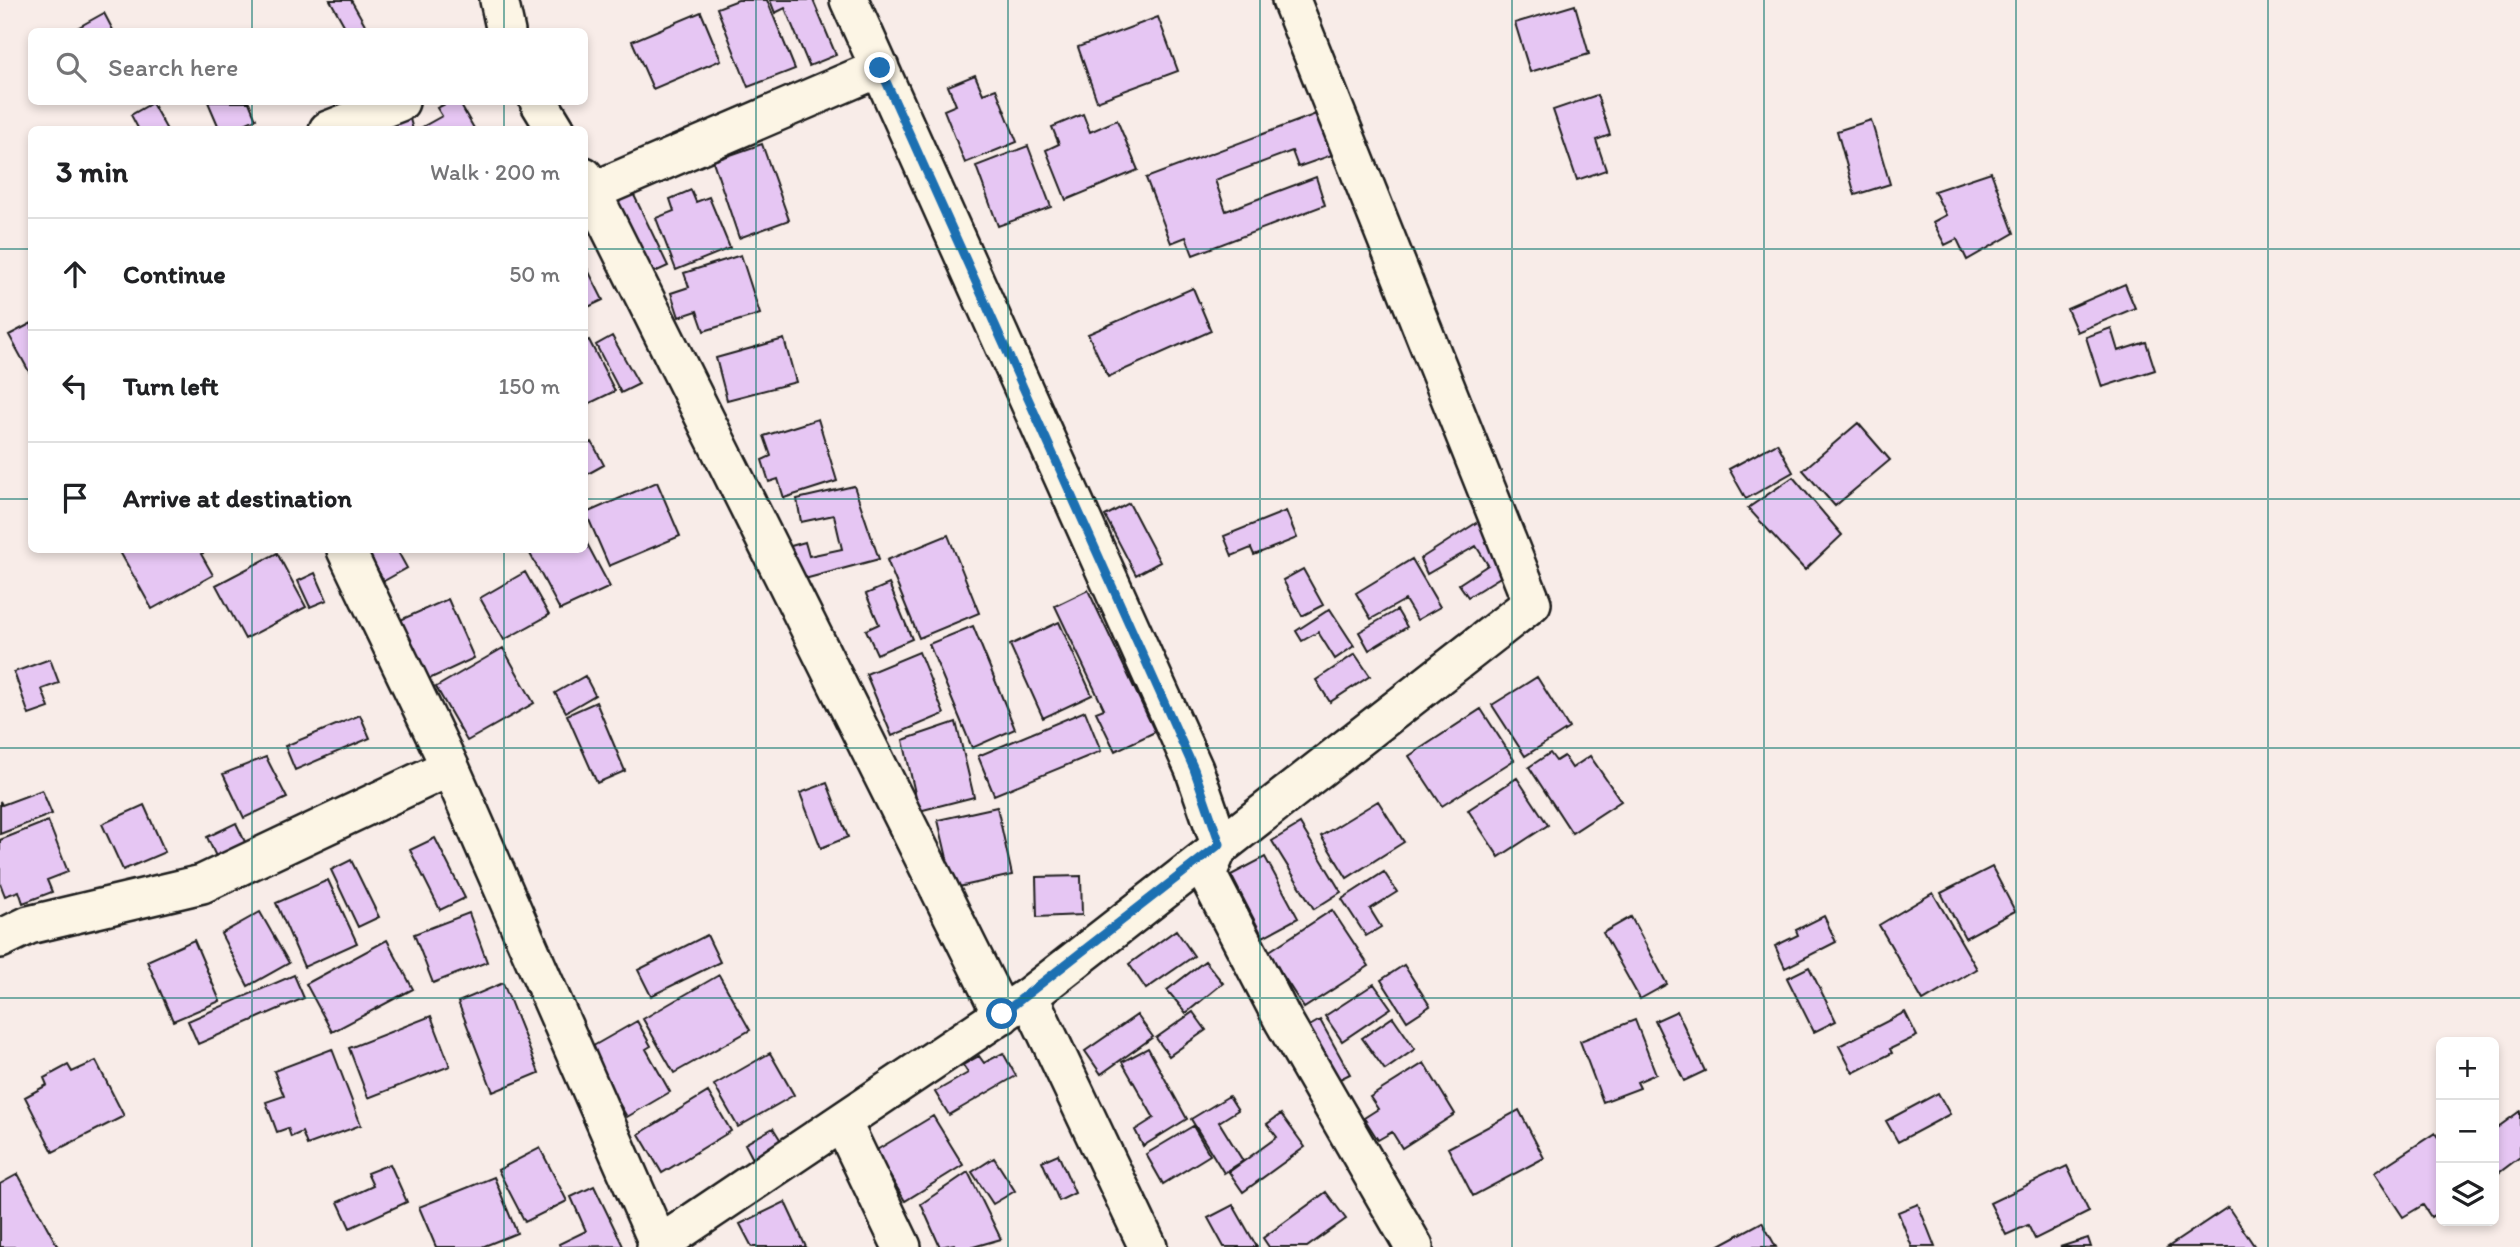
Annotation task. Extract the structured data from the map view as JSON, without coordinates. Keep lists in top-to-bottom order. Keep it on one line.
{"page":{"search":"Search here","heading":["3 min","Walk · 200 m"],"list":[["Continue","50 m"],["Turn left","150 m"],"Arrive at destination"],"map_buttons":["+","−"]}}
